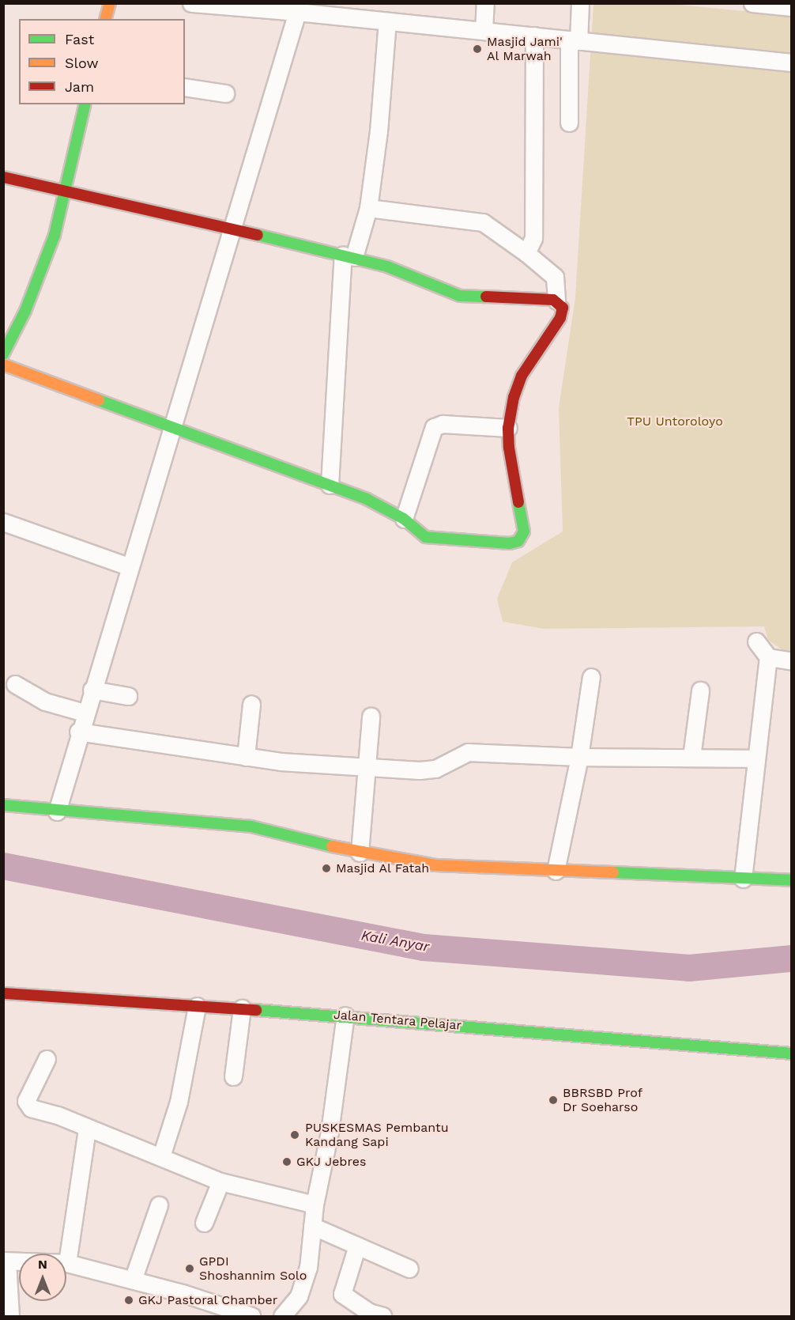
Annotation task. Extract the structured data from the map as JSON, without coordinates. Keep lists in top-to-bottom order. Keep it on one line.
{"streets":{"street":["Jalan Tentara Pelajar"]},"water":["Kali Anyar"],"parks":["TPU Untoroloyo"],"places":["Masjid Jami' Al Marwah","Masjid Al Fatah","BBRSBD Prof Dr Soeharso","PUSKESMAS Pembantu Kandang Sapi","GKJ Jebres","GPDI Shoshannim Solo","GKJ Pastoral Chamber"],"legend":["Fast","Slow","Jam"],"north":"top"}
